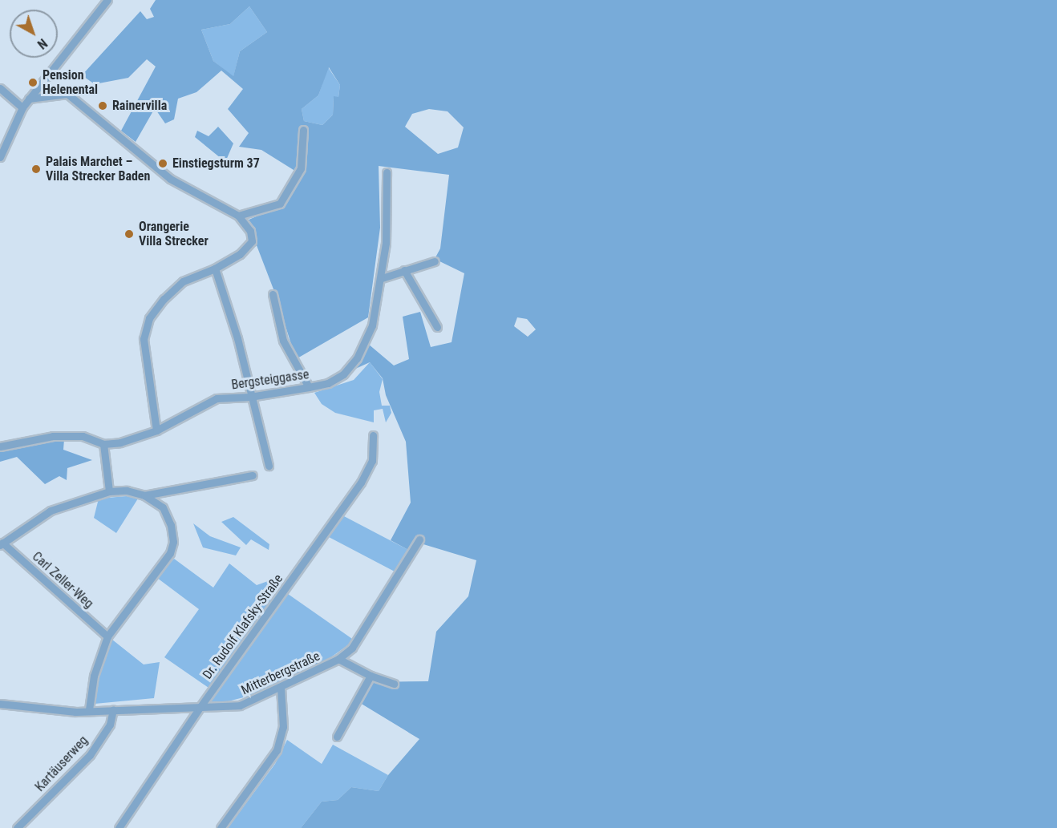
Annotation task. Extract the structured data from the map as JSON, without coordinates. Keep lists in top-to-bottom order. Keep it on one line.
{"streets":{"street":["Bergsteiggasse","Carl Zeller-Weg","Dr. Rudolf Klafsky-Straße","Mitterbergstraße","Kartäuserweg"]},"crossings":[["Dr. Rudolf Klafsky-Straße","Mitterbergstraße"],["Mitterbergstraße","Kartäuserweg"]],"places":["Pension Helenental","Rainervilla","Einstiegsturm 37","Palais Marchet – Villa Strecker Baden","Orangerie Villa Strecker"],"north":"bottom right"}
